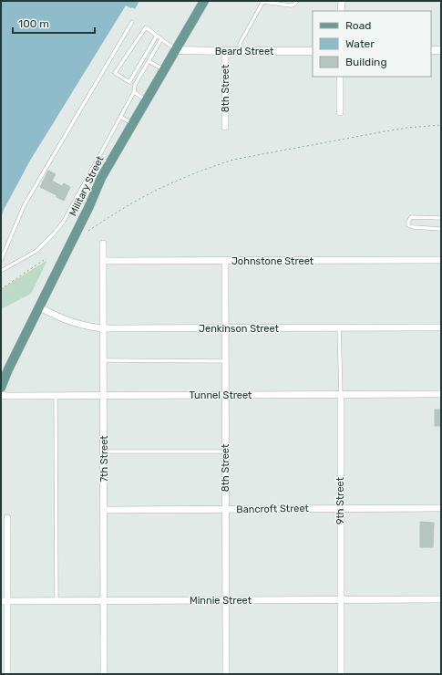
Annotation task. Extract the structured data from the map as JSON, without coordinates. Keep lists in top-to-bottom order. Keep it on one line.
{"streets":{"main road":["Military Street"],"street":["Beard Street","8th Street","Johnstone Street","Jenkinson Street","Tunnel Street","7th Street","9th Street","Bancroft Street","Minnie Street"]},"crossings":[["Beard Street","8th Street"],["Beard Street","Military Street"],["8th Street","Johnstone Street"],["8th Street","Jenkinson Street"],["8th Street","Tunnel Street"],["8th Street","Bancroft Street"],["8th Street","Minnie Street"],["Military Street","Jenkinson Street"],["Johnstone Street","7th Street"],["Jenkinson Street","7th Street"],["Jenkinson Street","9th Street"],["Tunnel Street","7th Street"],["Tunnel Street","9th Street"],["7th Street","Bancroft Street"],["7th Street","Minnie Street"],["9th Street","Bancroft Street"],["9th Street","Minnie Street"]],"legend":["Road","Water","Building"],"scale_bar":"100 m"}
